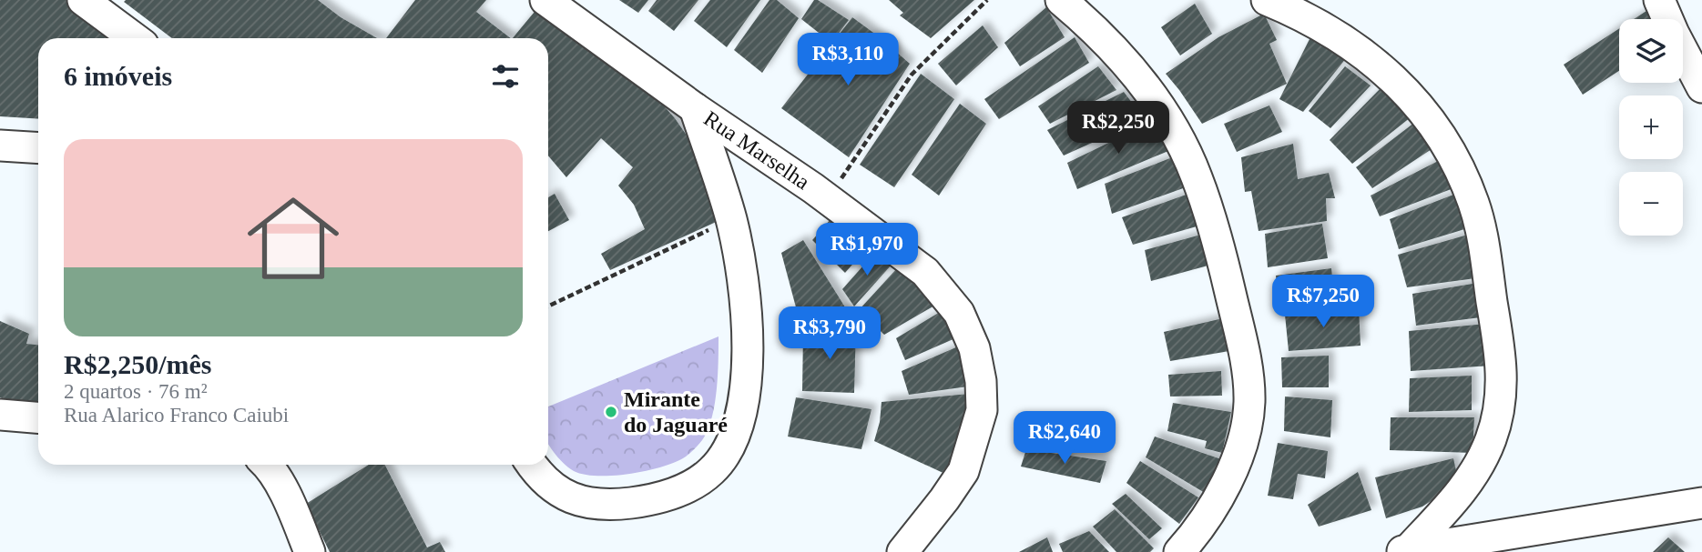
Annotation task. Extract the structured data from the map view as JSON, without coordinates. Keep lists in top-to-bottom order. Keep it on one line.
{"streets":{"street":["Rua Marselha"]},"places":["Mirante do Jaguaré"],"page":{"map_buttons":["+","−"],"price":["R$3,110","R$2,250","R$1,970","R$7,250","R$3,790","R$2,640"],"heading":"6 imóveis","list":[{"name":"R$2,250/mês","note":"2 quartos · 76 m² · Rua Alarico Franco Caiubi"}]}}
